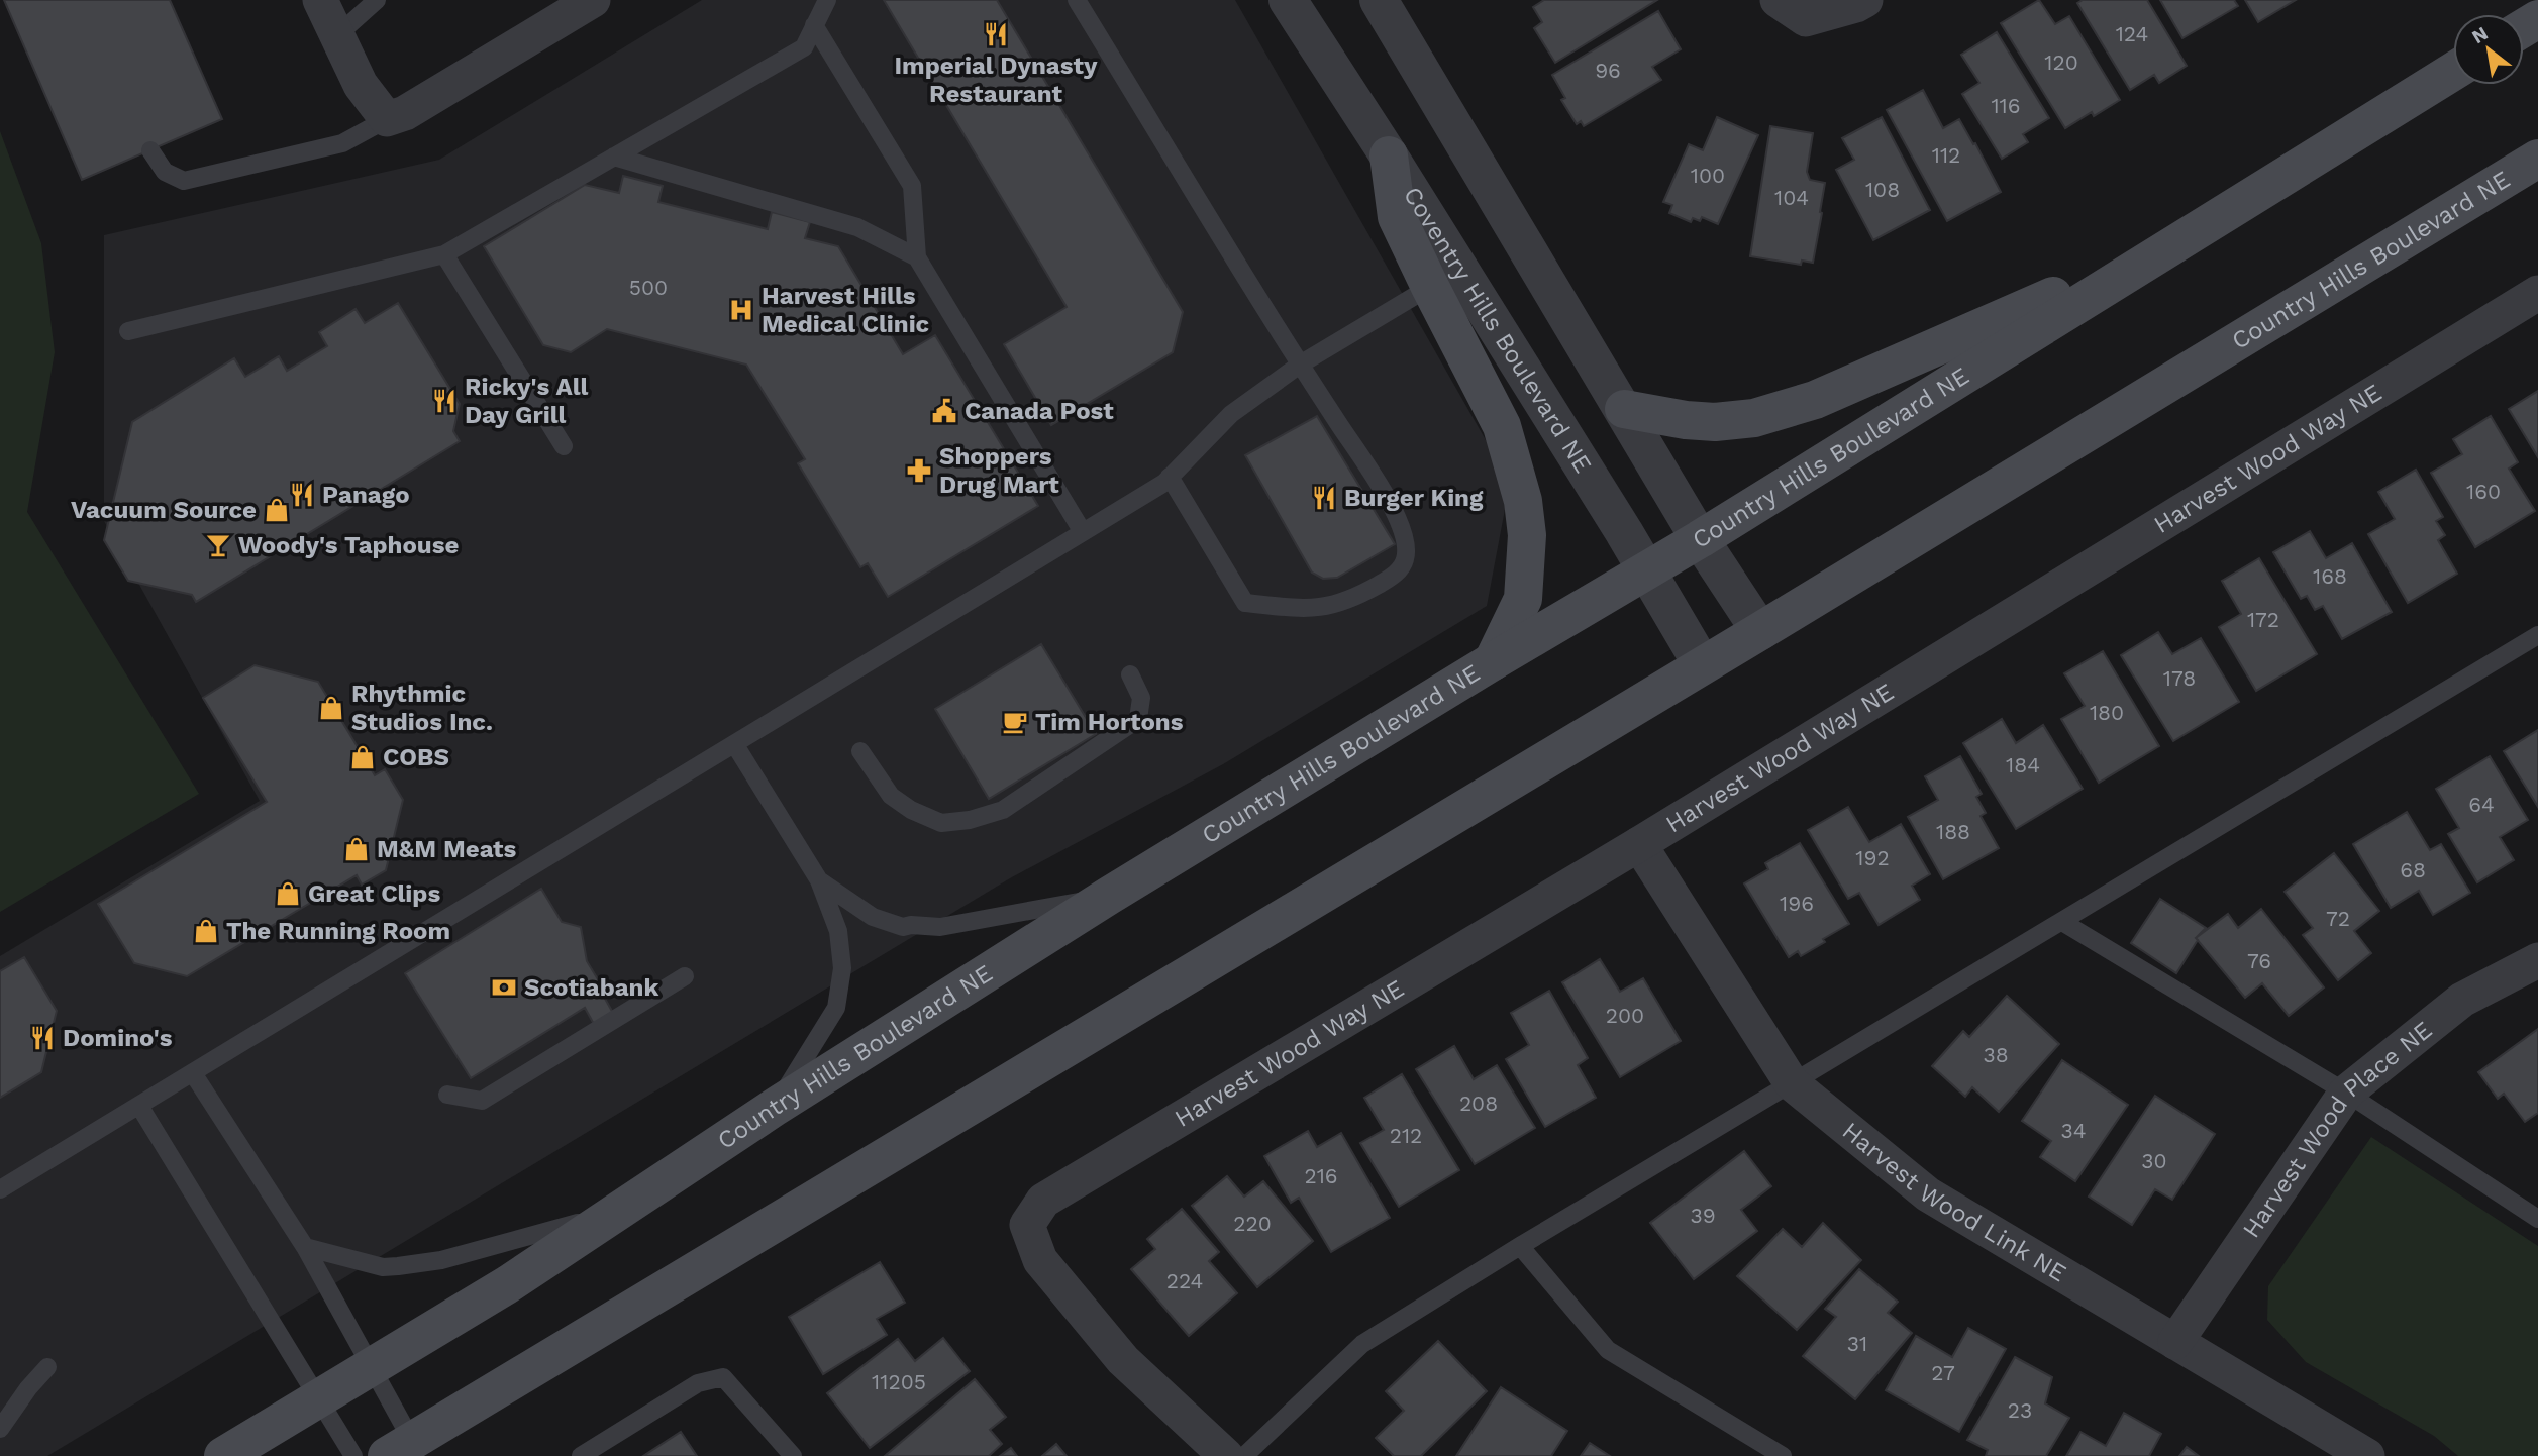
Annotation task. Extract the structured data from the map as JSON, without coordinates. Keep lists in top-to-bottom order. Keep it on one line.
{"streets":{"main road":["Country Hills Boulevard NE"],"street":["Coventry Hills Boulevard NE","Harvest Wood Way NE","Harvest Wood Place NE","Harvest Wood Link NE"]},"crossings":[["Country Hills Boulevard NE","Coventry Hills Boulevard NE"],["Harvest Wood Way NE","Harvest Wood Link NE"],["Harvest Wood Place NE","Harvest Wood Link NE"]],"places":{"restaurant":["Imperial Dynasty Restaurant","Ricky's All Day Grill","Panago","Burger King","Domino's"],"hospital":["Harvest Hills Medical Clinic"],"public building":["Canada Post"],"pharmacy":["Shoppers Drug Mart"],"shop":["Vacuum Source","Rhythmic Studios Inc.","COBS","M&M Meats","Great Clips","The Running Room"],"bar":["Woody's Taphouse"],"cafe":["Tim Hortons"],"bank":["Scotiabank"]},"house_numbers":["124","120","96","116","112","100","108","104","500","160","168","172","178","180","184","64","188","192","68","196","72","76","200","38","208","34","212","30","216","39","220","224","31","27","11205","23"],"north":"top left"}
